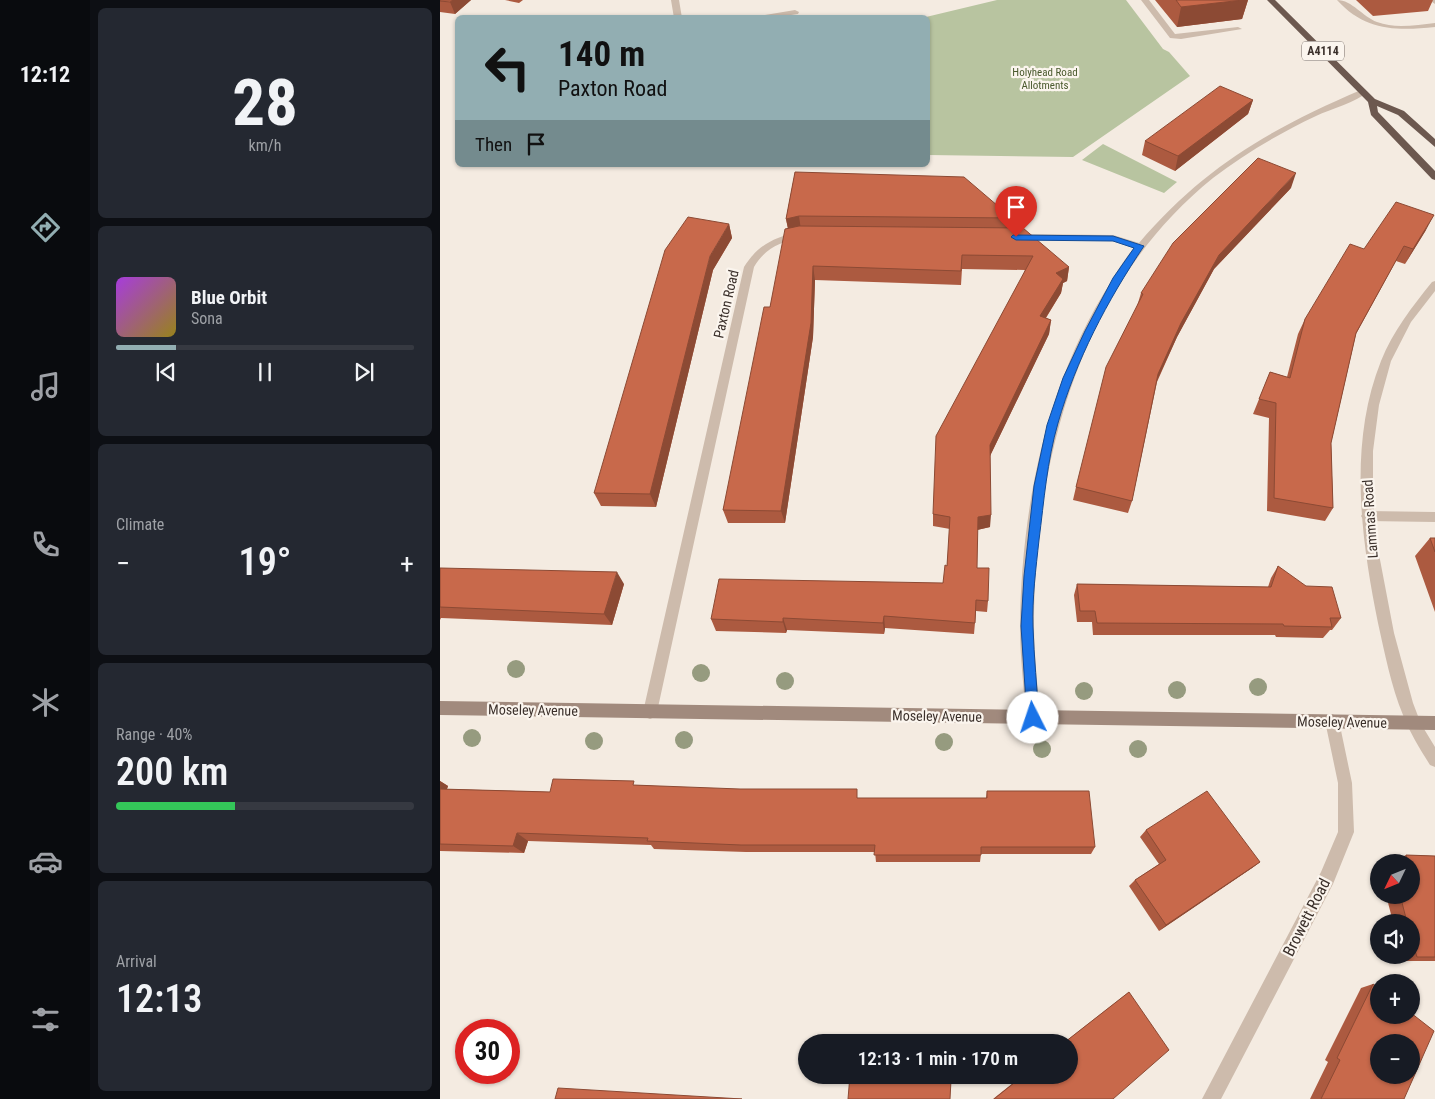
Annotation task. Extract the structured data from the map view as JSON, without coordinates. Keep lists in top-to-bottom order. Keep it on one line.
{"streets":{"highway":["A4114"],"main road":["Moseley Avenue"],"street":["Paxton Road","Lammas Road","Browett Road"]},"crossings":[["Paxton Road","Moseley Avenue"],["Lammas Road","Moseley Avenue"],["Moseley Avenue","Browett Road"]],"parks":["Holyhead Road Allotments"],"north":"bottom left","page":{"tabs":"12:12","tile":[["28","km/h"],"Climate",["Range · 40%","200 km"],["Arrival","12:13"]],"turn":["140 m","Paxton Road"],"then":"Then","song":["Blue Orbit","Sona"],"heat":["−","19°","+"],"map_buttons":["+","−"],"limit":"30","trip":"12:13 · 1 min · 170 m"}}
